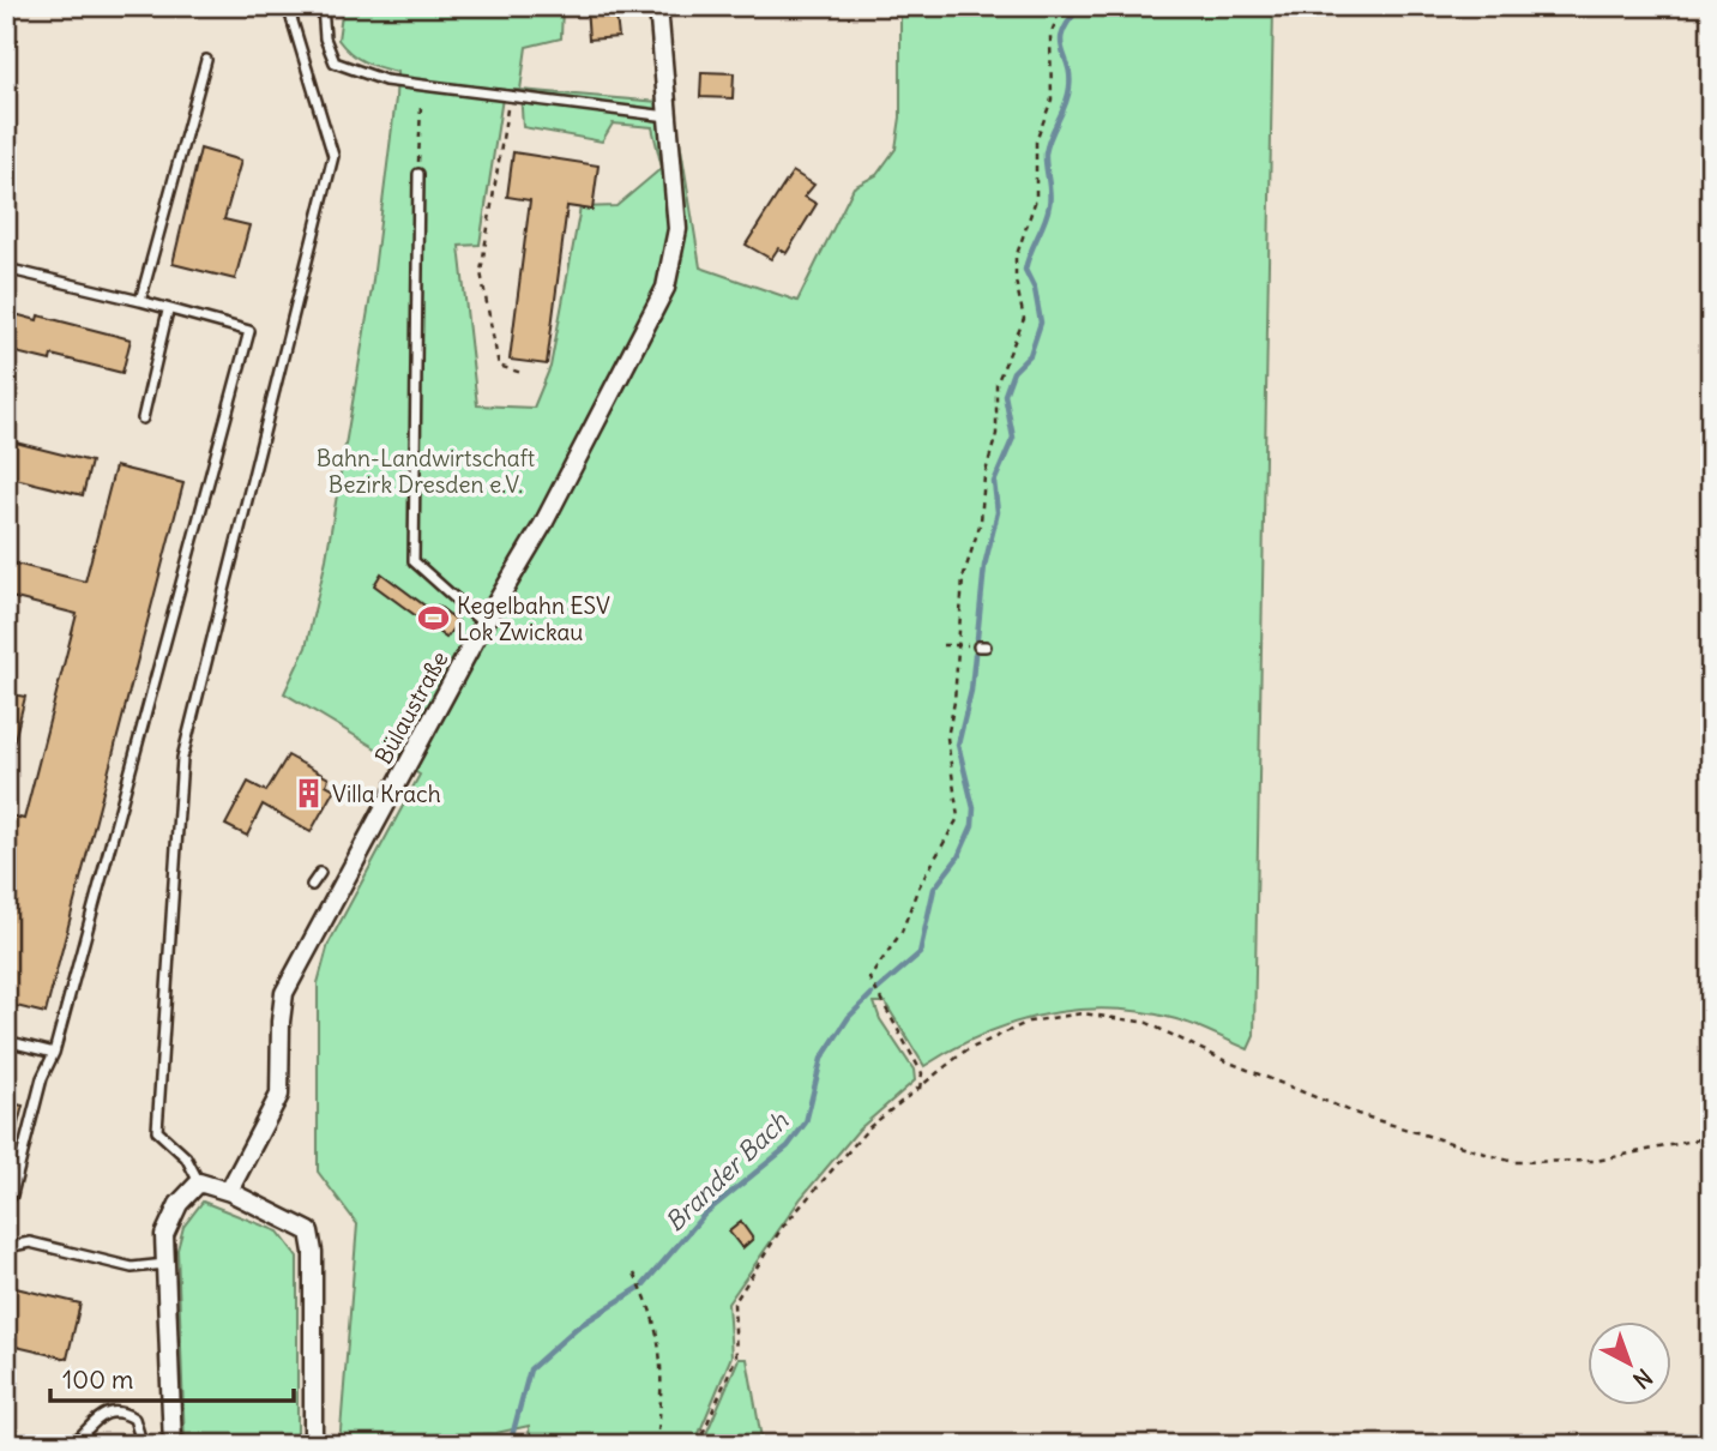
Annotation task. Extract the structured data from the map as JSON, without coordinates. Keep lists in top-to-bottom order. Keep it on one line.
{"streets":{"street":["Bülaustraße"]},"water":["Brander Bach"],"parks":["Bahn-Landwirtschaft Bezirk Dresden e.V."],"places":{"sports":["Kegelbahn ESV Lok Zwickau"],"building":["Villa Krach"]},"scale_bar":"100 m","north":"bottom right"}
